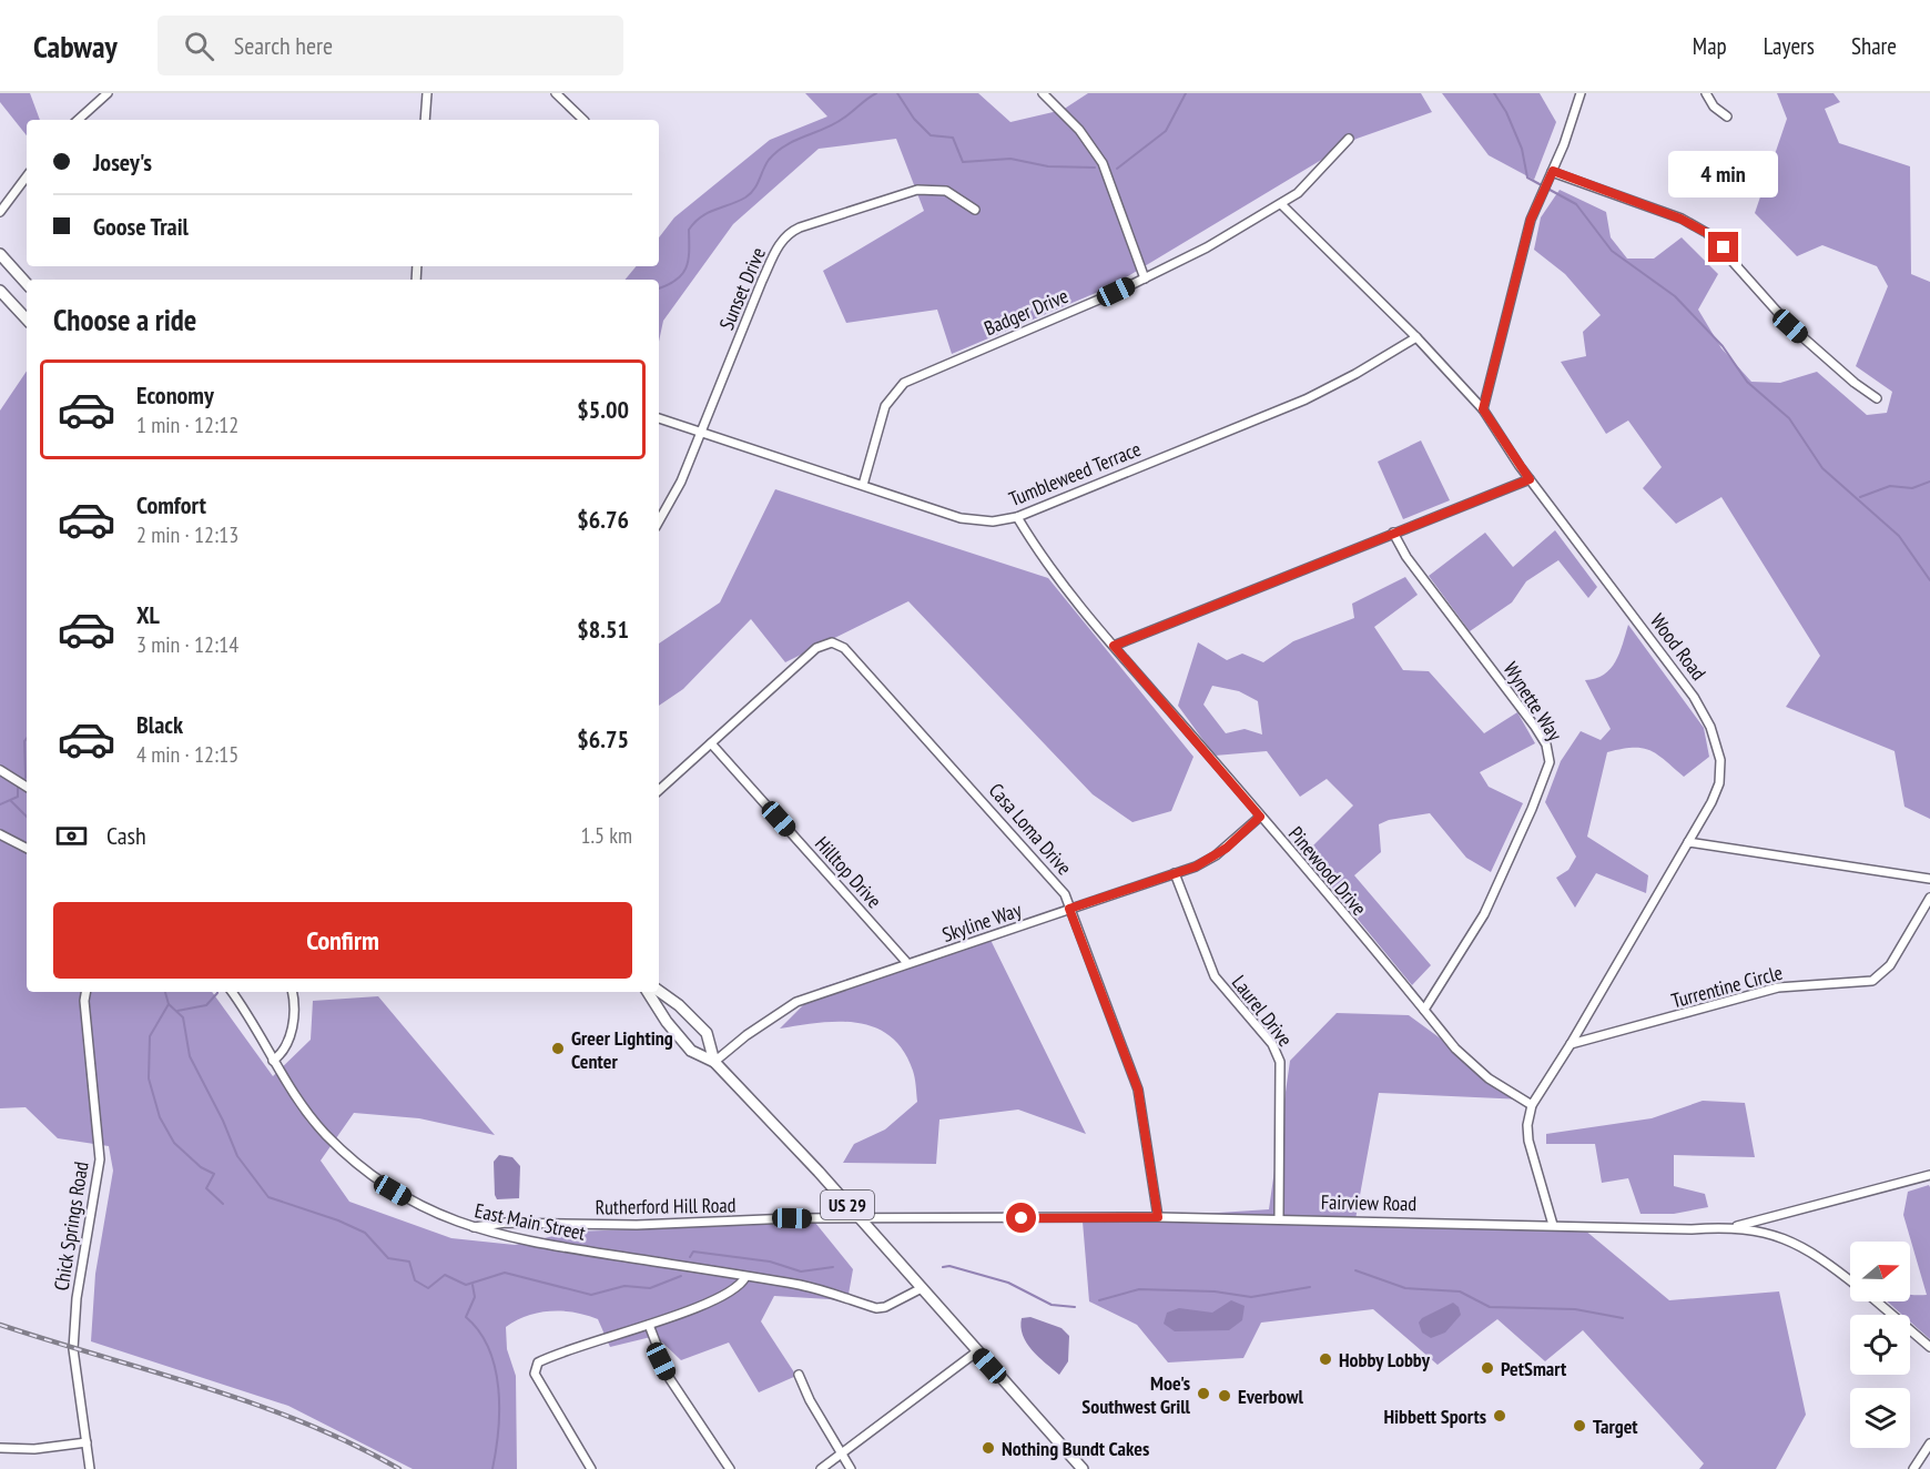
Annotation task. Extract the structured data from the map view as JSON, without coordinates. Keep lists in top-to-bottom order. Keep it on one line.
{"streets":{"main road":["US 29"],"street":["Sunset Drive","Badger Drive","Tumbleweed Terrace","Wood Road","Wynette Way","Casa Loma Drive","Pinewood Drive","Hilltop Drive","Skyline Way","Turrentine Circle","Laurel Drive","Fairview Road","Rutherford Hill Road","East Main Street","Chick Springs Road"]},"crossings":[["Sunset Drive","Tumbleweed Terrace"],["Badger Drive","Tumbleweed Terrace"],["Badger Drive","Wood Road"],["Tumbleweed Terrace","Wood Road"],["Tumbleweed Terrace","Pinewood Drive"],["Wood Road","Pinewood Drive"],["Wood Road","Turrentine Circle"],["Wood Road","Fairview Road"],["Wynette Way","Pinewood Drive"],["Casa Loma Drive","Hilltop Drive"],["Casa Loma Drive","Skyline Way"],["Casa Loma Drive","Fairview Road"],["Pinewood Drive","Skyline Way"],["Hilltop Drive","Skyline Way"],["Skyline Way","Laurel Drive"],["Skyline Way","US 29"],["Laurel Drive","Fairview Road"],["Fairview Road","US 29"],["Fairview Road","Rutherford Hill Road"],["US 29","Rutherford Hill Road"],["US 29","East Main Street"],["Rutherford Hill Road","East Main Street"]],"places":["Greer Lighting Center","Hobby Lobby","PetSmart","Moe's Southwest Grill","Everbowl","Hibbett Sports","Target","Nothing Bundt Cakes"],"north":"right","page":{"header":"Cabway","search":"Search here","nav":["Map","Layers","Share"],"banner":["Josey's","Goose Trail"],"bubble":"4 min","heading":"Choose a ride","list":[{"name":"Economy","note":"1 min · 12:12","value":"$5.00"},{"name":"Comfort","note":"2 min · 12:13","value":"$6.76"},{"name":"XL","note":"3 min · 12:14","value":"$8.51"},{"name":"Black","note":"4 min · 12:15","value":"$6.75"}],"pay":["Cash","1.5 km"],"buttons":"Confirm"}}
